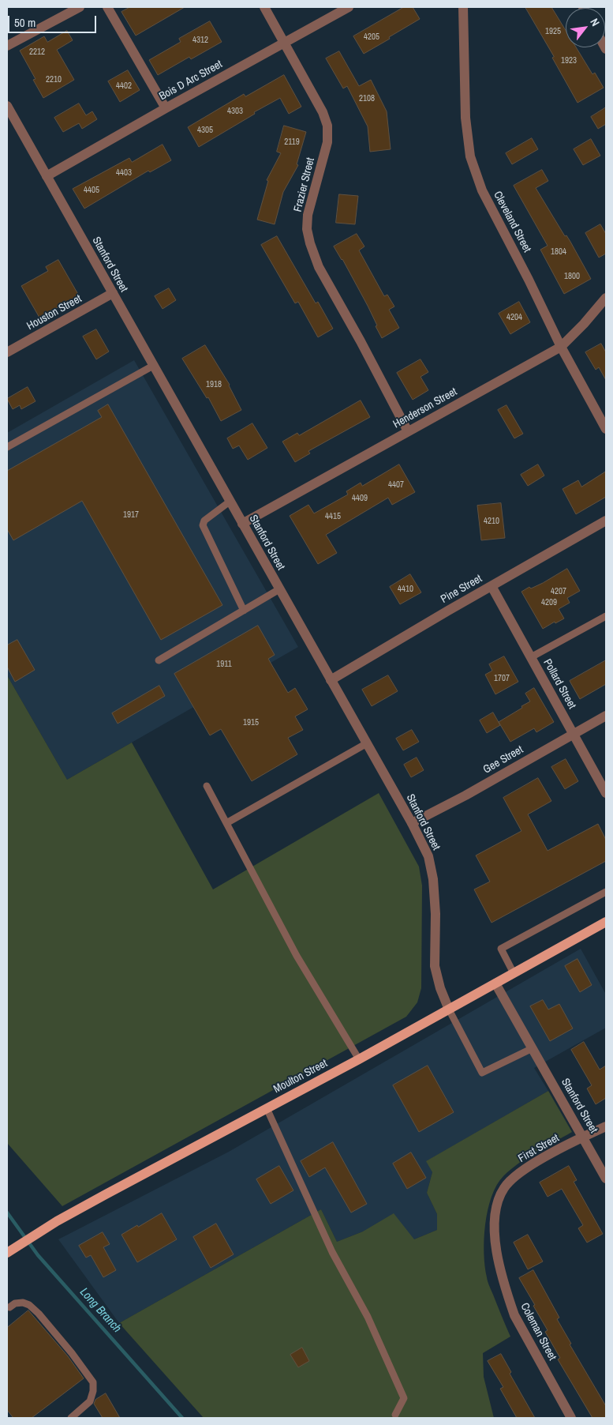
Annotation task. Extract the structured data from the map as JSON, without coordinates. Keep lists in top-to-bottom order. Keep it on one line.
{"streets":{"main road":["Moulton Street"],"street":["Bois D Arc Street","Frazier Street","Cleveland Street","Stanford Street","Houston Street","Henderson Street","Pine Street","Pollard Street","Gee Street","First Street","Coleman Street"]},"crossings":[["Bois D Arc Street","Frazier Street"],["Bois D Arc Street","Stanford Street"],["Frazier Street","Henderson Street"],["Cleveland Street","Henderson Street"],["Stanford Street","Houston Street"],["Stanford Street","Henderson Street"],["Stanford Street","Pine Street"],["Stanford Street","Gee Street"],["Stanford Street","Moulton Street"],["Stanford Street","First Street"],["Pine Street","Pollard Street"],["Pollard Street","Gee Street"],["First Street","Coleman Street"]],"water":["Long Branch"],"house_numbers":["1925","4205","4312","2212","1923","2210","4402","2108","4303","4305","2119","4403","4405","1804","1800","4204","1918","4407","4409","1917","4415","4210","4410","4207","4209","1911","1707","1915"],"scale_bar":"50 m","north":"top right"}
